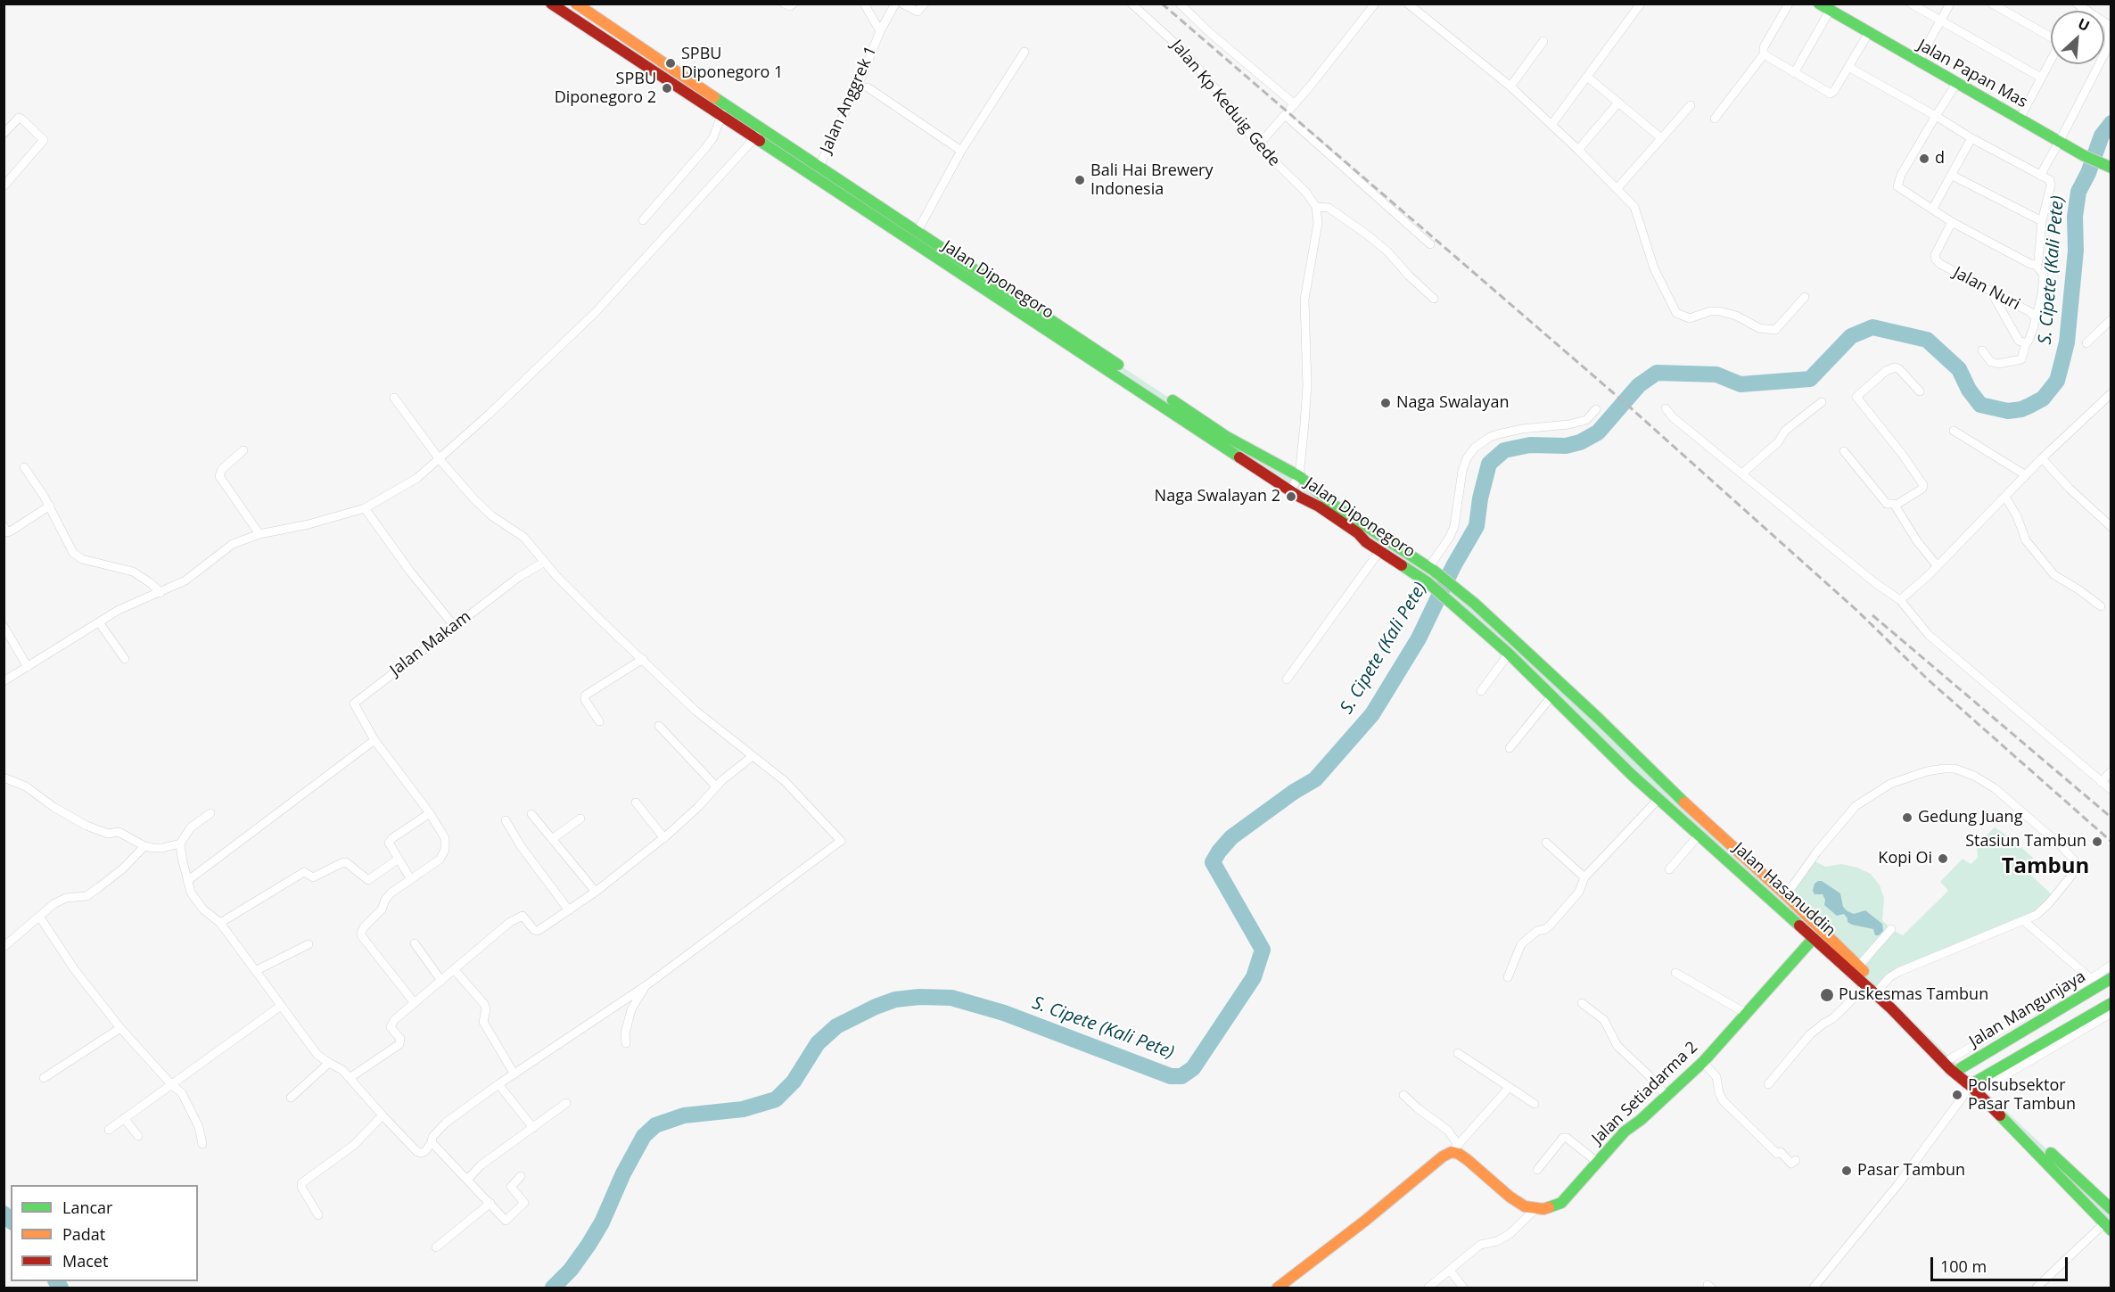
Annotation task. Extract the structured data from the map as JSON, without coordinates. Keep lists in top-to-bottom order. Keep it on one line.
{"streets":{"main road":["Jalan Papan Mas","Jalan Diponegoro","Jalan Hasanuddin","Jalan Mangunjaya","Jalan Setiadarma 2"],"street":["Jalan Anggrek 1","Jalan Kp Keduig Gede","Jalan Nuri","Jalan Makam"]},"crossings":[["Jalan Anggrek 1","Jalan Diponegoro"],["Jalan Diponegoro","Jalan Hasanuddin"],["Jalan Hasanuddin","Jalan Mangunjaya"],["Jalan Hasanuddin","Jalan Setiadarma 2"]],"districts":["Tambun"],"water":["S. Cipete (Kali Pete)"],"places":["SPBU Diponegoro 1","SPBU Diponegoro 2","d","Bali Hai Brewery Indonesia","Naga Swalayan","Naga Swalayan 2","Gedung Juang","Stasiun Tambun","Kopi Oi","Puskesmas Tambun","Polsubsektor Pasar Tambun","Pasar Tambun"],"legend":["Lancar","Padat","Macet"],"scale_bar":"100 m","north":"top right"}
